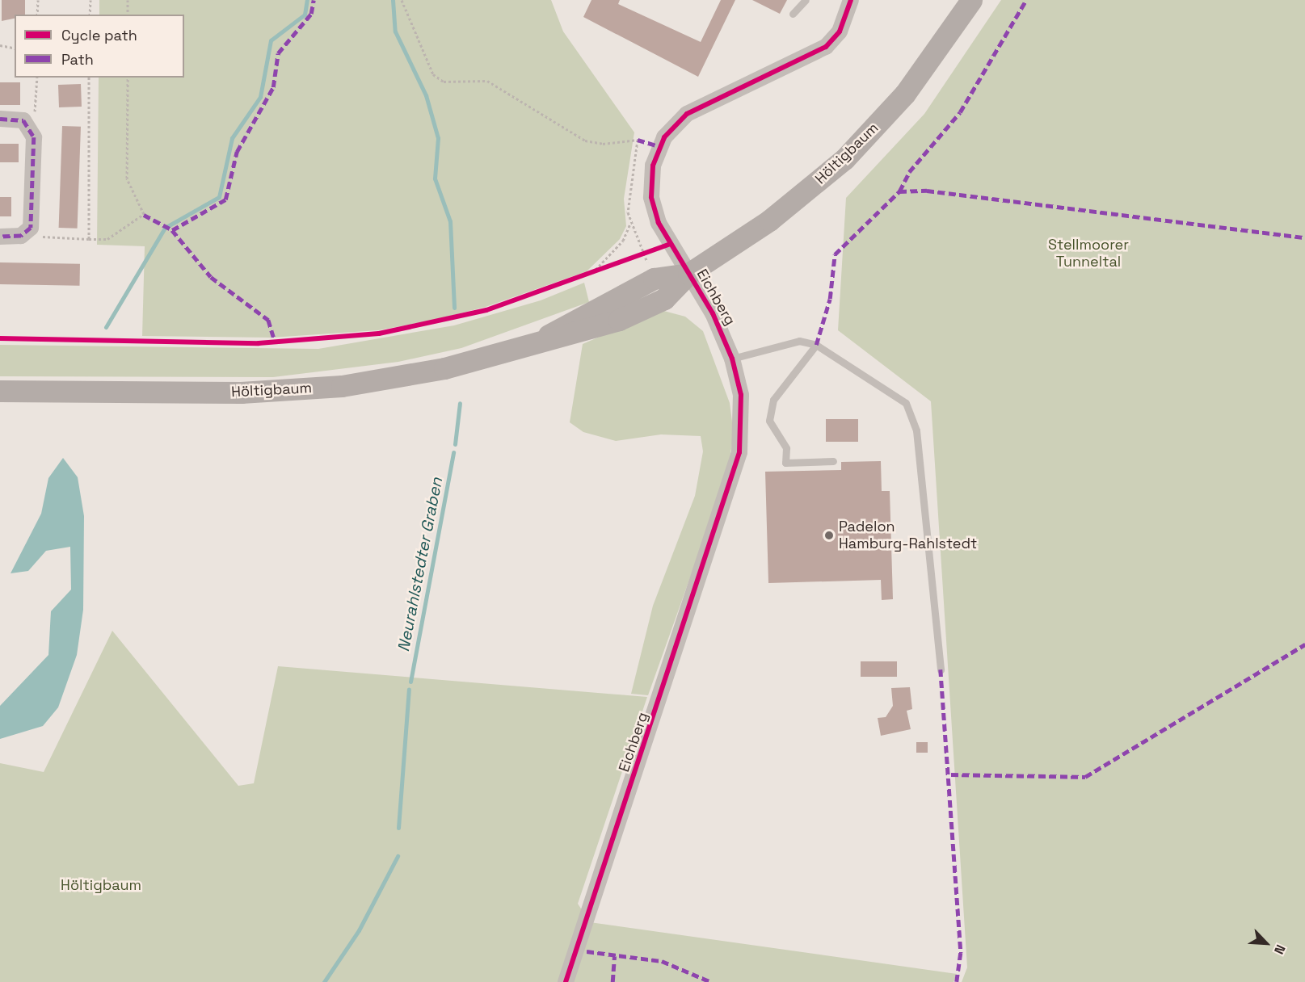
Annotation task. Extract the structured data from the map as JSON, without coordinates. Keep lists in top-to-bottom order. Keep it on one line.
{"streets":{"main road":["Höltigbaum"],"street":["Eichberg"]},"crossings":[["Höltigbaum","Eichberg"]],"water":["Neurahlstedter Graben"],"parks":["Stellmoorer Tunneltal","Höltigbaum"],"places":["Padelon Hamburg-Rahlstedt"],"legend":["Cycle path","Path"],"north":"bottom right"}
